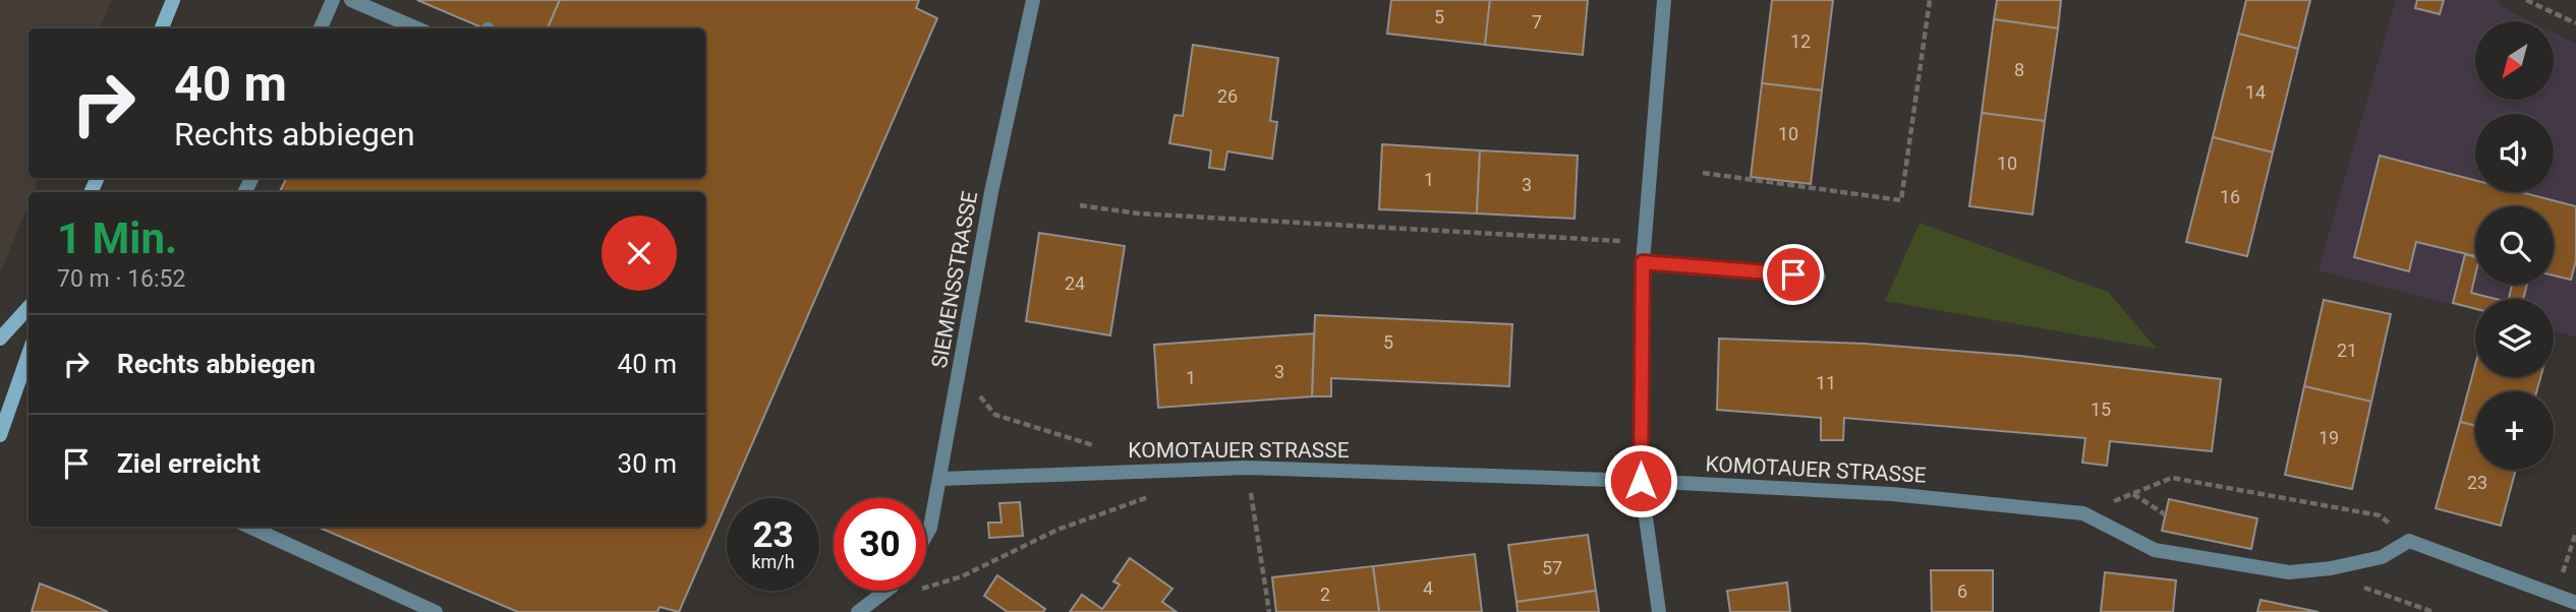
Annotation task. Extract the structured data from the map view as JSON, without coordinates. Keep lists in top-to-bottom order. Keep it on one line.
{"streets":{"street":["SIEMENSSTRASSE","KOMOTAUER STRASSE"]},"crossings":[["SIEMENSSTRASSE","KOMOTAUER STRASSE"]],"house_numbers":["5","7","12","8","14","26","10","10","1","3","16","24","5","21","3","1","11","15","19","23","57","4","6","2"],"north":"bottom left","page":{"map_buttons":"+","turn":["40 m","Rechts abbiegen"],"heading":["1 Min.","70 m · 16:52"],"list":[{"name":"Rechts abbiegen","value":"40 m"},{"name":"Ziel erreicht","value":"30 m"}],"speed":"23 km/h","limit":"30"}}
